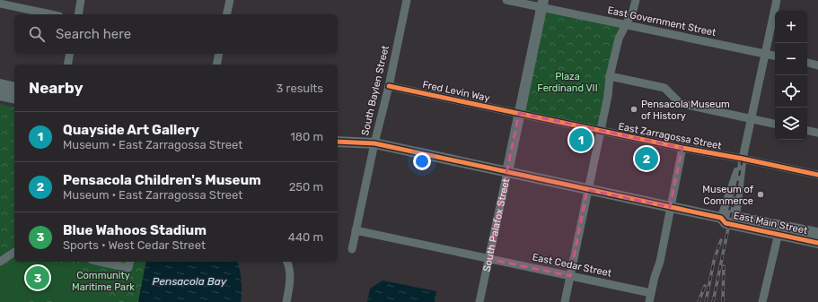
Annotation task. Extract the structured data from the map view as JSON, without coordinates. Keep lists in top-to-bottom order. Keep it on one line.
{"streets":{"main road":["East Main Street","South Palafox Street"],"street":["East Government Street","South Baylen Street","Fred Levin Way","East Zarragossa Street","East Cedar Street"]},"crossings":[["East Government Street","South Palafox Street"],["South Baylen Street","Fred Levin Way"],["South Baylen Street","East Main Street"],["South Baylen Street","East Cedar Street"],["Fred Levin Way","East Zarragossa Street"],["Fred Levin Way","South Palafox Street"],["East Zarragossa Street","South Palafox Street"],["East Main Street","South Palafox Street"],["South Palafox Street","East Cedar Street"]],"water":["Pensacola Bay"],"parks":["Plaza Ferdinand VII","Community Maritime Park"],"places":["Pensacola Museum of History","Museum of Commerce"],"page":{"map_buttons":["+","−"],"search":"Search here","heading":["Nearby","3 results"],"list":[{"mark":"1","name":"Quayside Art Gallery","note":"Museum · East Zarragossa Street","value":"180 m"},{"mark":"2","name":"Pensacola Children's Museum","note":"Museum · East Zarragossa Street","value":"250 m"},{"mark":"3","name":"Blue Wahoos Stadium","note":"Sports · West Cedar Street","value":"440 m"}],"pins":["1","2","3"]}}
